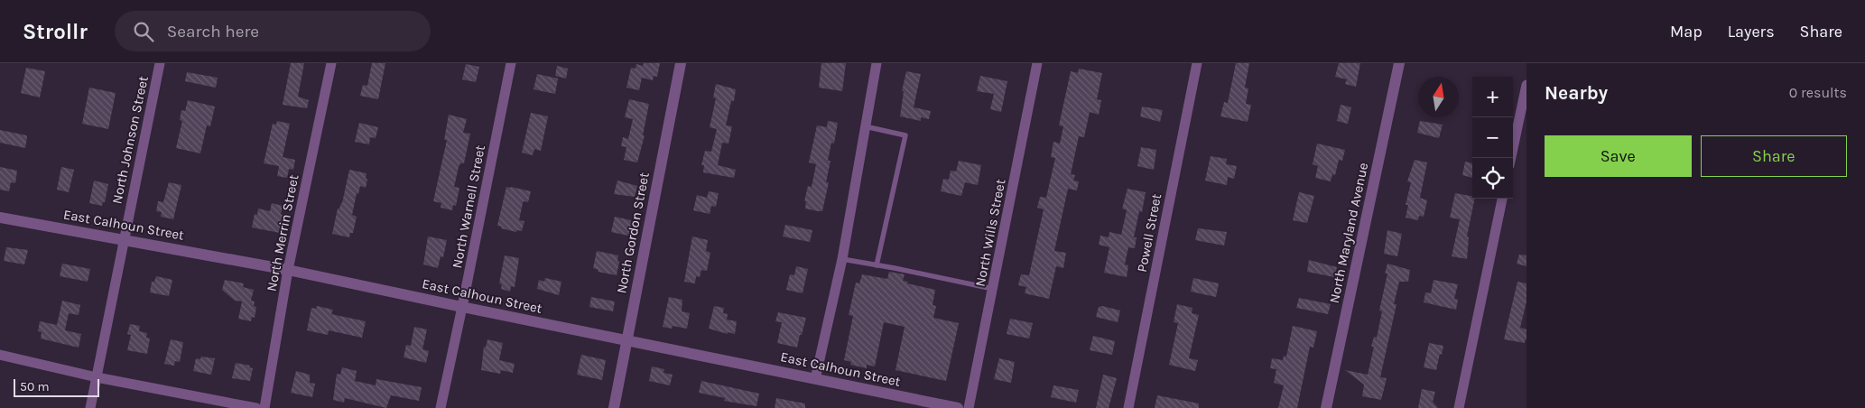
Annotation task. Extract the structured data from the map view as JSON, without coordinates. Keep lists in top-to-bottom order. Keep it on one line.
{"streets":{"street":["North Johnson Street","North Warnell Street","East Calhoun Street","North Merrin Street","North Gordon Street","North Wills Street","Powell Street","North Maryland Avenue"]},"crossings":[["North Johnson Street","East Calhoun Street"],["North Warnell Street","East Calhoun Street"],["East Calhoun Street","North Merrin Street"],["East Calhoun Street","North Gordon Street"]],"scale_bar":"50 m","north":"top","page":{"header":"Strollr","search":"Search here","nav":["Map","Layers","Share"],"heading":["Nearby","0 results"],"map_buttons":["+","−"],"buttons":["Save","Share"],"scale":"50 m"}}
